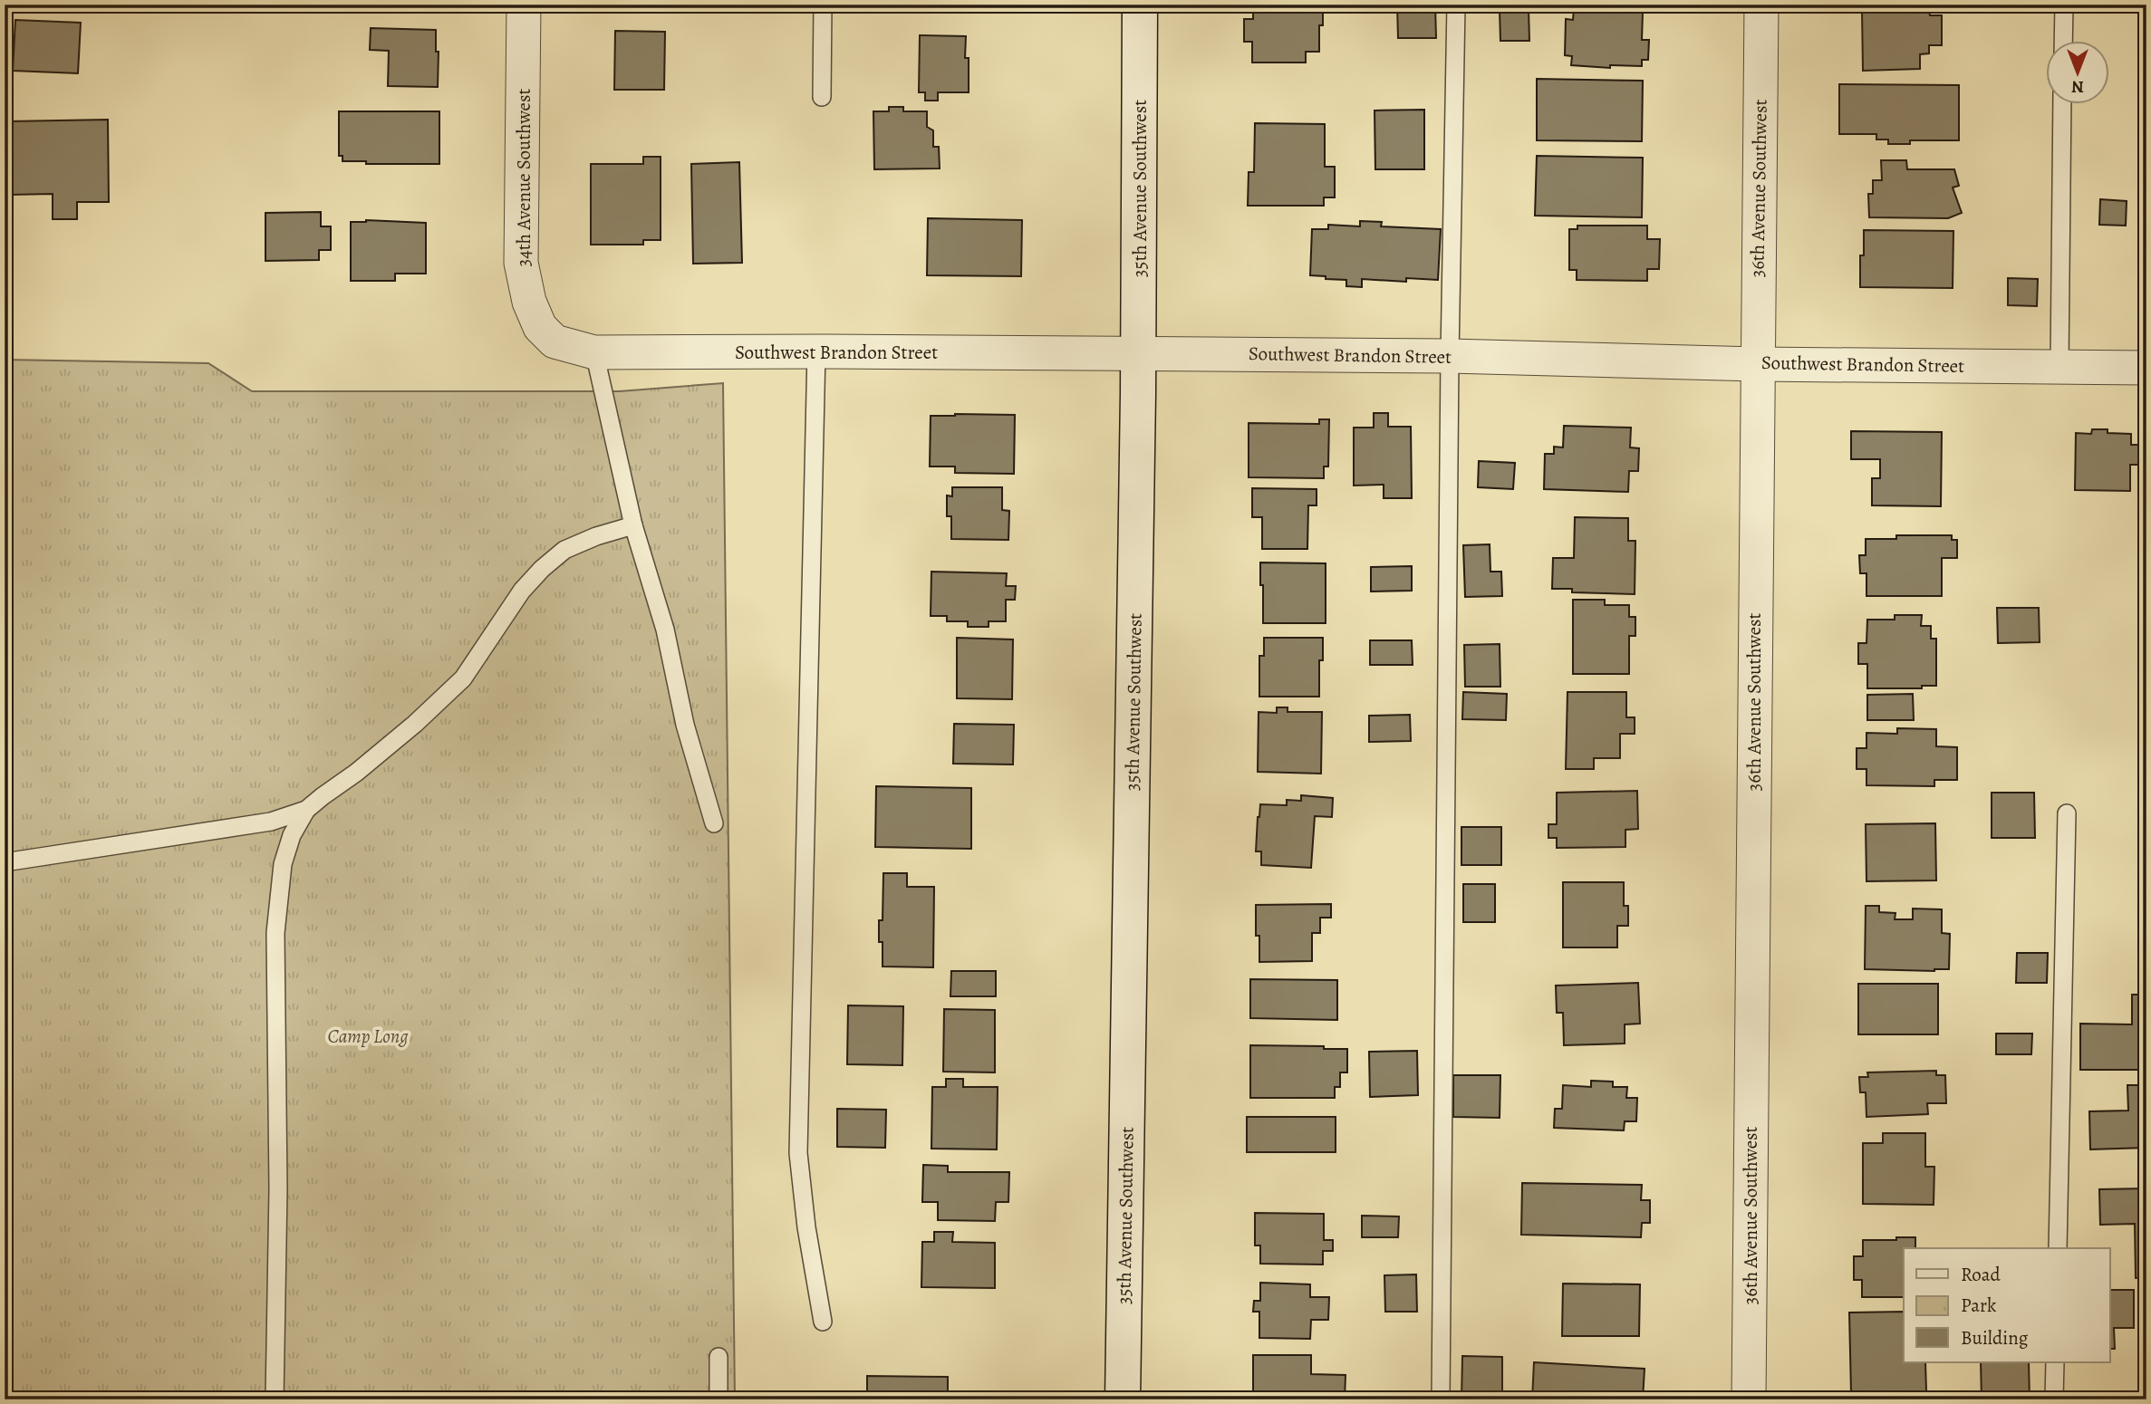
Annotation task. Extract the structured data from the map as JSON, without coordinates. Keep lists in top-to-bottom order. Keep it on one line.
{"streets":{"main road":["35th Avenue Southwest"],"street":["34th Avenue Southwest","36th Avenue Southwest","Southwest Brandon Street"]},"crossings":[["34th Avenue Southwest","Southwest Brandon Street"],["35th Avenue Southwest","Southwest Brandon Street"],["36th Avenue Southwest","Southwest Brandon Street"]],"parks":["Camp Long"],"legend":["Road","Park","Building"],"north":"bottom"}
